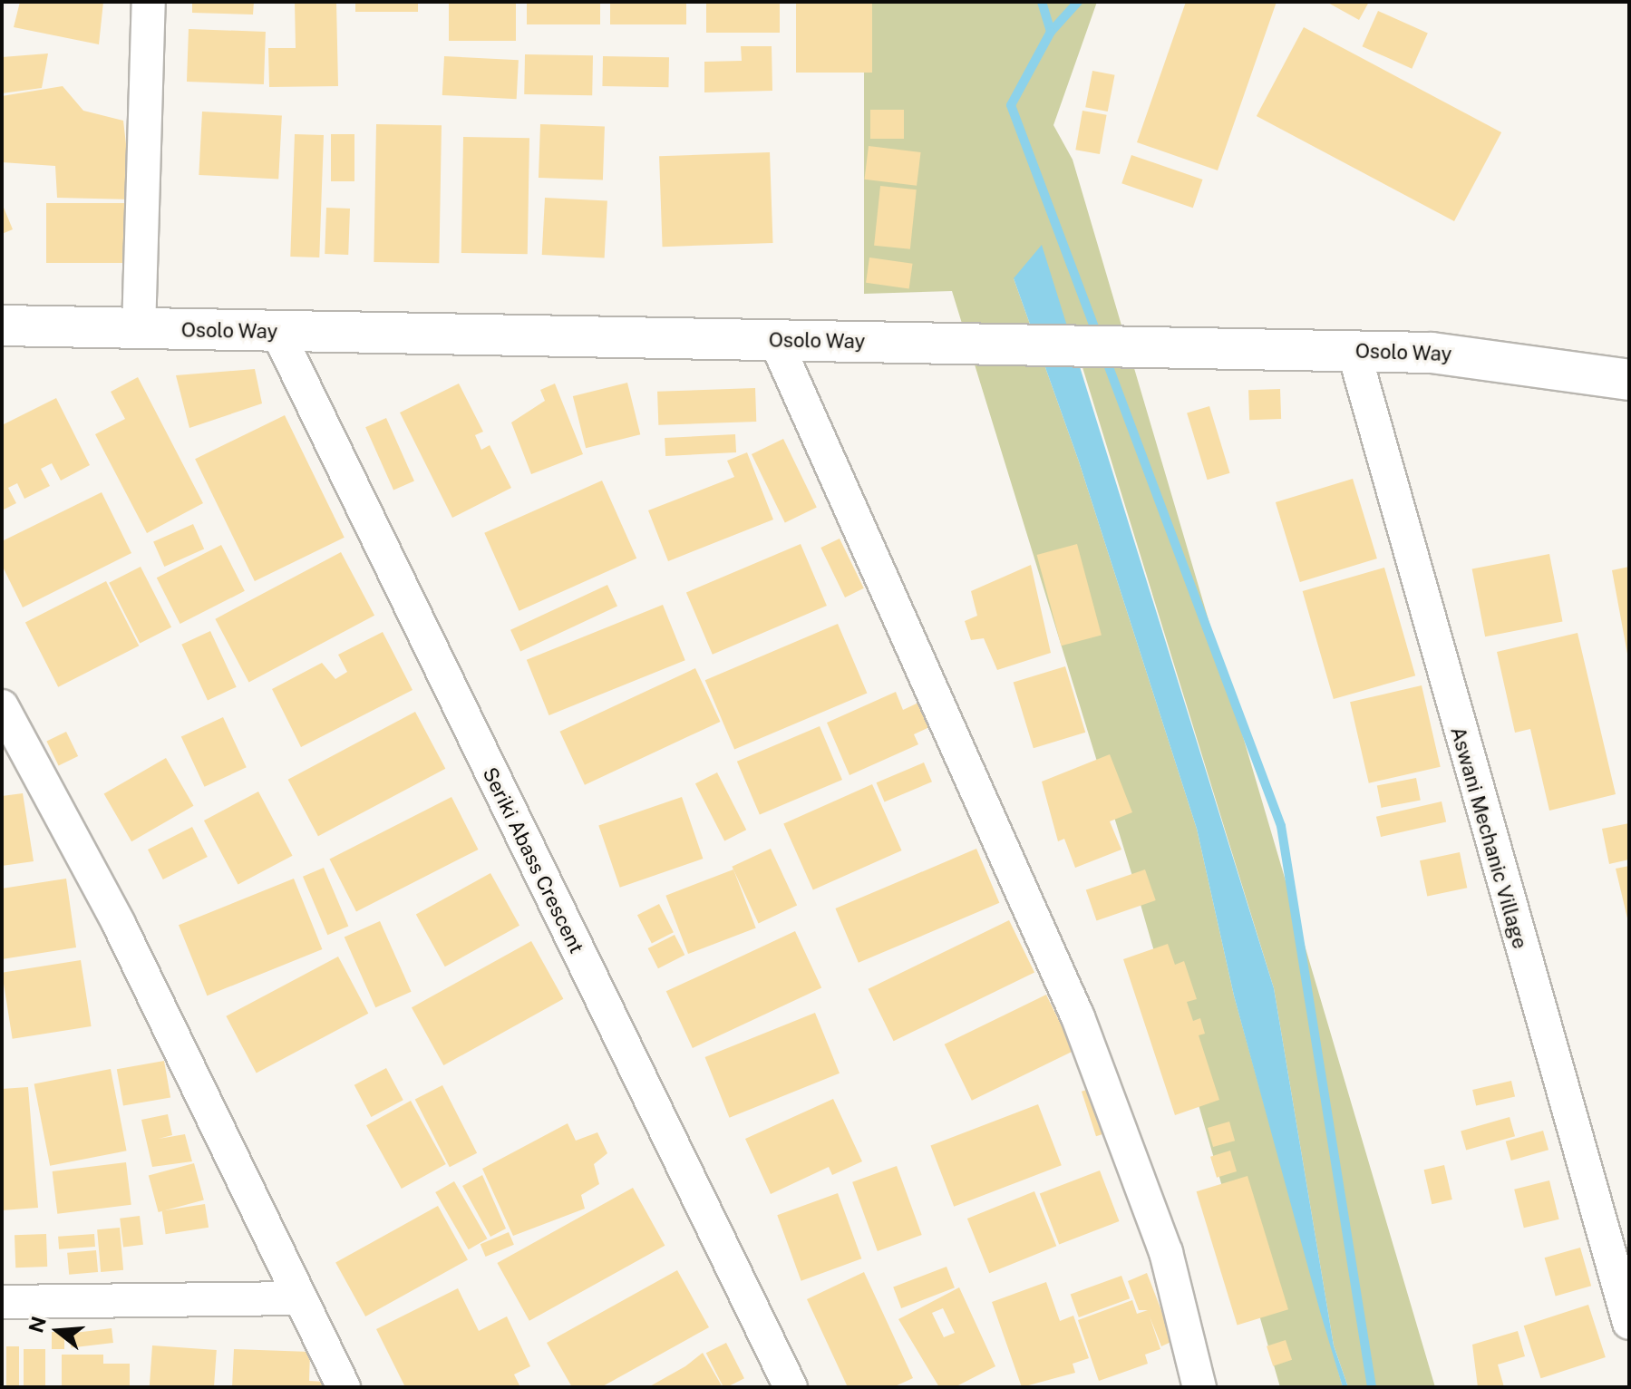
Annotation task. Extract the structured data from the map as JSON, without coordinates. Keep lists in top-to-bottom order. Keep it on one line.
{"streets":{"main road":["Osolo Way"],"street":["Aswani Mechanic Village","Seriki Abass Crescent"]},"crossings":[["Osolo Way","Aswani Mechanic Village"],["Osolo Way","Seriki Abass Crescent"]],"north":"left"}
